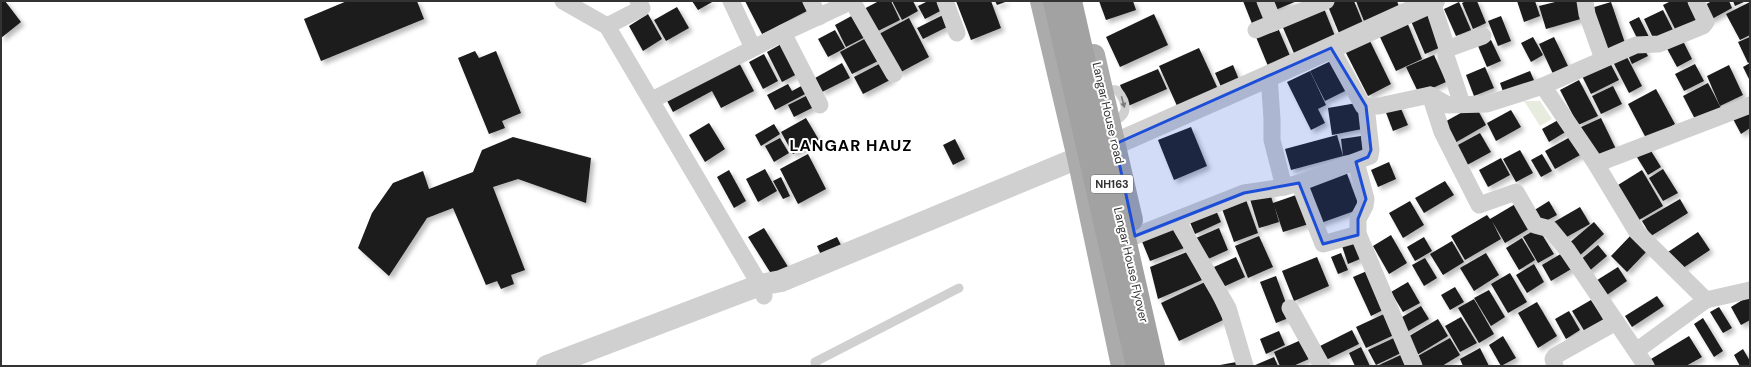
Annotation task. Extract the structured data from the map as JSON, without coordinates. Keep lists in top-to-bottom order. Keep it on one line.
{"streets":{"highway":["NH163","Langar House Flyover"],"main road":["Langar House road"]},"crossings":[["Langar House road","Langar House Flyover"]],"districts":["LANGAR HAUZ"]}
